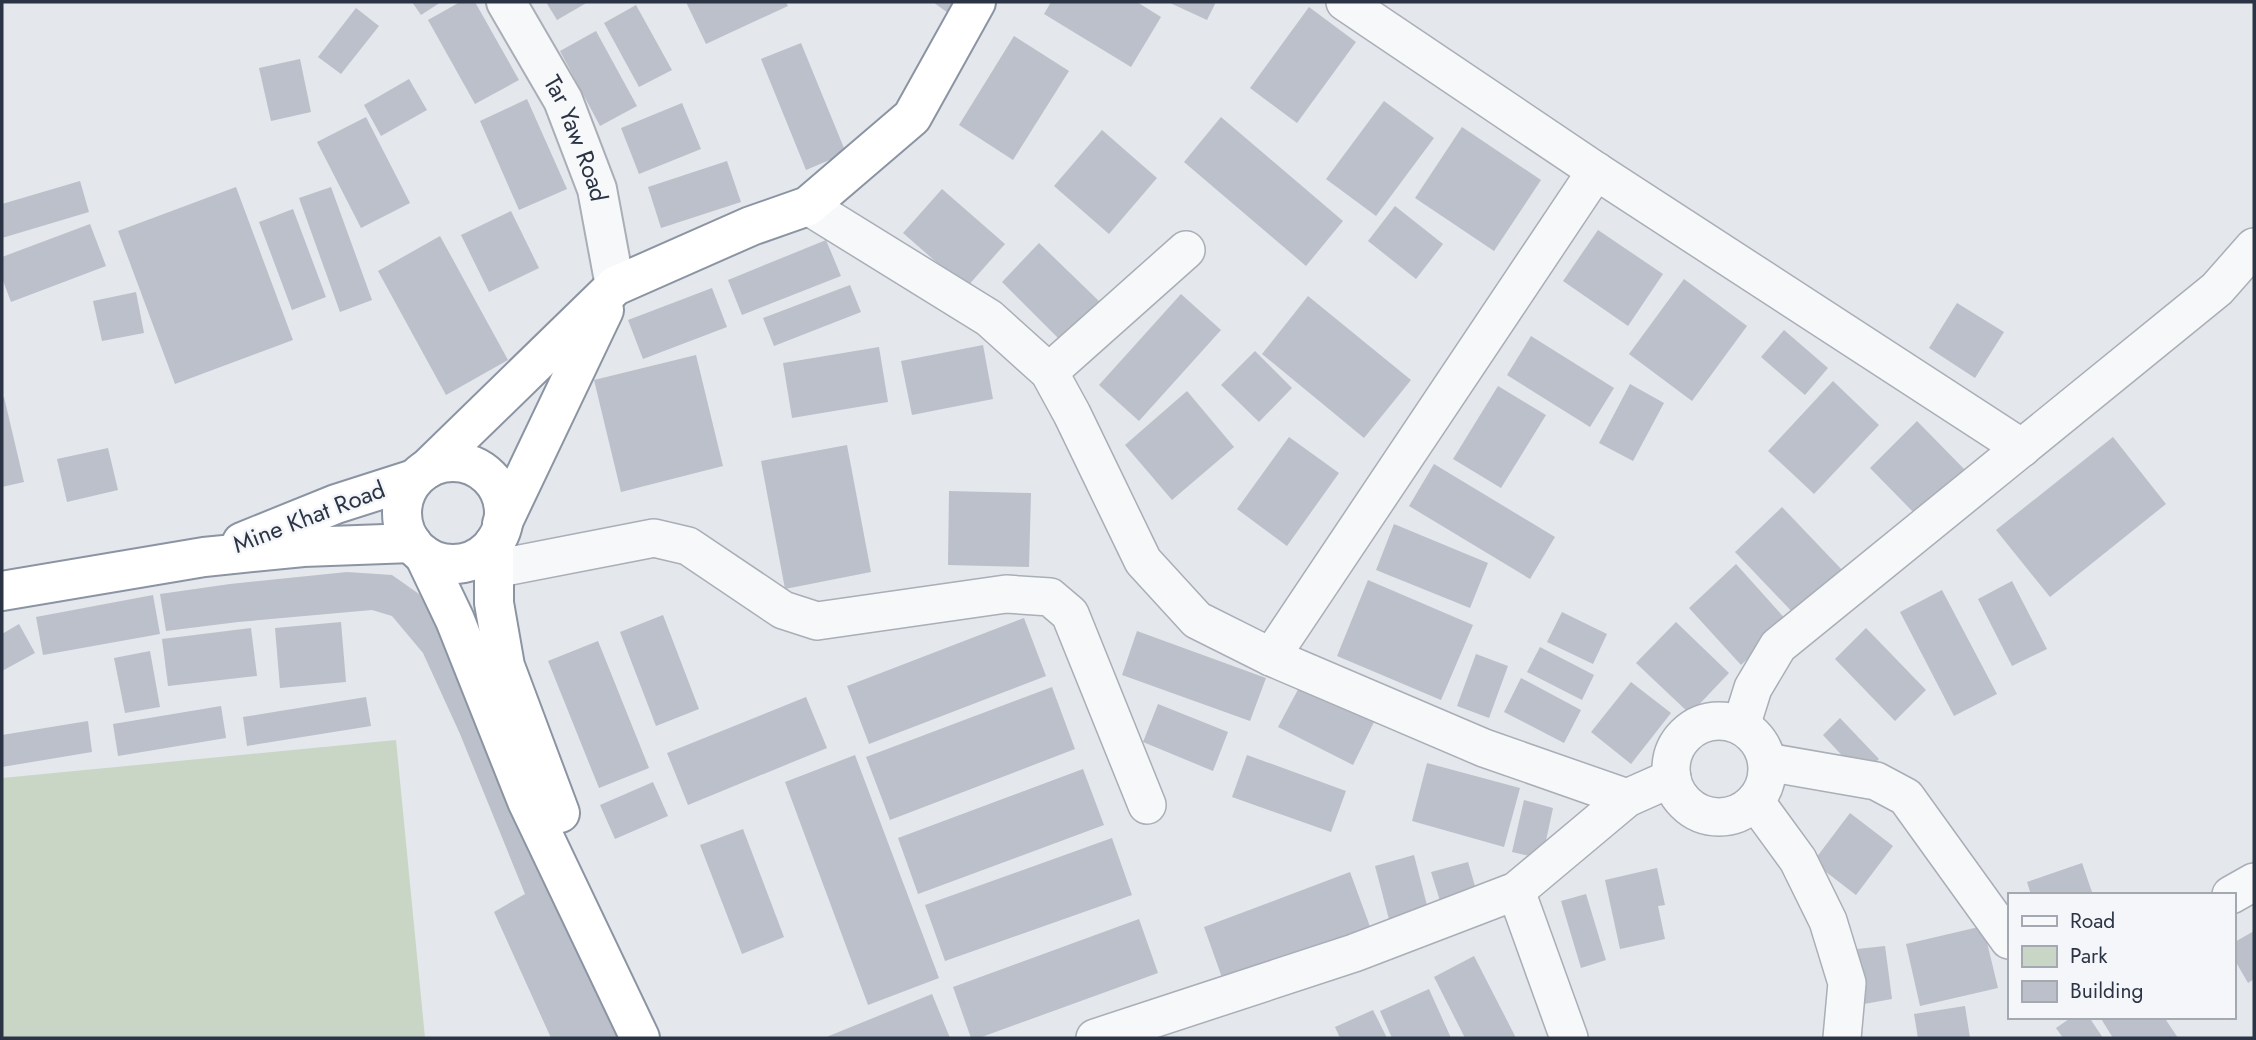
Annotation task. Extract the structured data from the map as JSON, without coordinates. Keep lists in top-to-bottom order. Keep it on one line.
{"streets":{"highway":["Mine Khat Road"],"street":["Tar Yaw Road"]},"legend":["Road","Park","Building"]}
